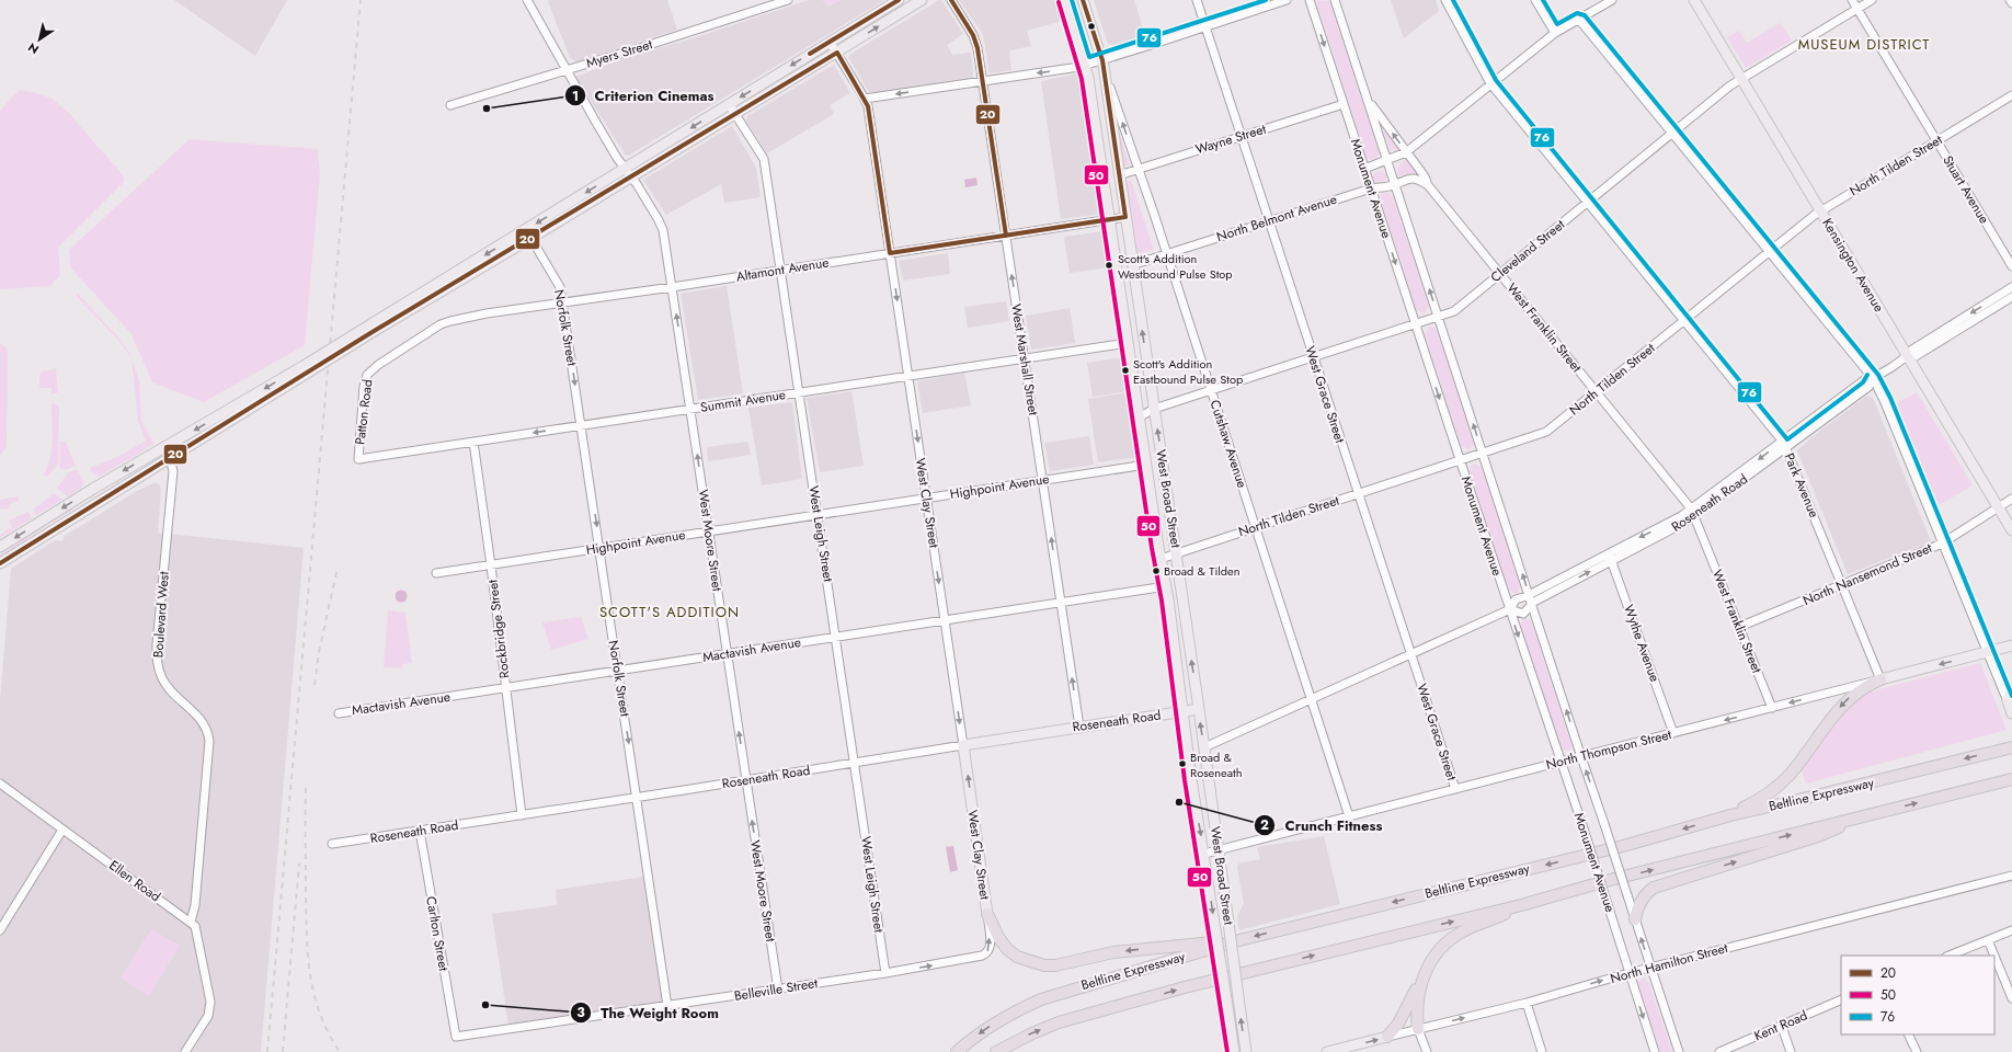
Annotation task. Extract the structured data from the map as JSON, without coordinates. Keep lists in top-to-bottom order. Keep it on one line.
{"streets":{"highway":["Beltline Expressway"],"main road":["Kensington Avenue","West Broad Street","West Clay Street","Roseneath Road","North Thompson Street","North Hamilton Street"],"street":["Myers Street","Wayne Street","North Tilden Street","Monument Avenue","Stuart Avenue","North Belmont Avenue","Cleveland Street","Altamont Avenue","Norfolk Street","West Franklin Street","West Marshall Street","West Grace Street","Summit Avenue","Patton Road","Cutshaw Avenue","Park Avenue","Highpoint Avenue","West Leigh Street","West Moore Street","North Nansemond Street","Boulevard West","Rockbridge Street","Wythe Avenue","Mactavish Avenue","Ellen Road","Carlton Street","Belleville Street","Kent Road"]},"crossings":[["Wayne Street","Monument Avenue"],["Wayne Street","West Grace Street"],["Wayne Street","Cutshaw Avenue"],["Wayne Street","West Broad Street"],["North Tilden Street","Monument Avenue"],["North Tilden Street","Stuart Avenue"],["North Tilden Street","Kensington Avenue"],["North Tilden Street","West Franklin Street"],["North Tilden Street","West Grace Street"],["North Tilden Street","Cutshaw Avenue"],["North Tilden Street","Park Avenue"],["North Tilden Street","West Broad Street"],["Monument Avenue","North Belmont Avenue"],["Monument Avenue","Cleveland Street"],["Monument Avenue","West Franklin Street"],["Monument Avenue","Roseneath Road"],["Monument Avenue","North Thompson Street"],["Monument Avenue","North Hamilton Street"],["Stuart Avenue","Cleveland Street"],["North Belmont Avenue","West Franklin Street"],["North Belmont Avenue","West Grace Street"],["North Belmont Avenue","Cutshaw Avenue"],["North Belmont Avenue","West Broad Street"],["Cleveland Street","Kensington Avenue"],["Cleveland Street","West Franklin Street"],["Cleveland Street","West Grace Street"],["Cleveland Street","Cutshaw Avenue"],["Cleveland Street","Park Avenue"],["Cleveland Street","West Broad Street"],["Kensington Avenue","Roseneath Road"],["Kensington Avenue","North Nansemond Street"],["Altamont Avenue","Norfolk Street"],["Altamont Avenue","West Marshall Street"],["Altamont Avenue","Patton Road"],["Altamont Avenue","West Broad Street"],["Altamont Avenue","West Clay Street"],["Altamont Avenue","West Leigh Street"],["Altamont Avenue","West Moore Street"],["Norfolk Street","Summit Avenue"],["Norfolk Street","Highpoint Avenue"],["Norfolk Street","Roseneath Road"],["Norfolk Street","Mactavish Avenue"],["Norfolk Street","Belleville Street"],["West Franklin Street","Roseneath Road"],["West Franklin Street","North Nansemond Street"],["West Franklin Street","North Thompson Street"],["West Marshall Street","Summit Avenue"],["West Marshall Street","Highpoint Avenue"],["West Marshall Street","Roseneath Road"],["West Marshall Street","Mactavish Avenue"],["West Grace Street","Roseneath Road"],["West Grace Street","North Thompson Street"],["Summit Avenue","Patton Road"],["Summit Avenue","West Broad Street"],["Summit Avenue","West Clay Street"],["Summit Avenue","West Leigh Street"],["Summit Avenue","West Moore Street"],["Summit Avenue","Rockbridge Street"],["Cutshaw Avenue","West Broad Street"],["Cutshaw Avenue","Roseneath Road"],["Cutshaw Avenue","North Thompson Street"],["Park Avenue","Roseneath Road"],["Park Avenue","North Nansemond Street"],["Park Avenue","North Thompson Street"],["Highpoint Avenue","West Broad Street"],["Highpoint Avenue","West Clay Street"],["Highpoint Avenue","West Leigh Street"],["Highpoint Avenue","West Moore Street"],["Highpoint Avenue","Rockbridge Street"],["West Broad Street","Roseneath Road"],["West Broad Street","Mactavish Avenue"],["West Broad Street","North Thompson Street"],["West Clay Street","Roseneath Road"],["West Clay Street","Mactavish Avenue"],["West Clay Street","Belleville Street"],["Roseneath Road","West Leigh Street"],["Roseneath Road","West Moore Street"],["Roseneath Road","Rockbridge Street"],["Roseneath Road","Wythe Avenue"],["Roseneath Road","Carlton Street"],["West Leigh Street","Mactavish Avenue"],["West Leigh Street","Belleville Street"],["West Moore Street","Mactavish Avenue"],["West Moore Street","Belleville Street"],["Boulevard West","Ellen Road"],["Rockbridge Street","Mactavish Avenue"],["Wythe Avenue","North Thompson Street"],["Carlton Street","Belleville Street"]],"one_way":["Norfolk Street","West Marshall Street","West Moore Street","North Thompson Street","North Hamilton Street"],"districts":["MUSEUM DISTRICT","SCOTT'S ADDITION"],"places":["Criterion Cinemas","Scott's Addition Westbound Pulse Stop","Scott's Addition Eastbound Pulse Stop","Broad & Tilden","Broad & Roseneath","Crunch Fitness","The Weight Room"],"lines":["transit line 20","transit line 76","transit line 50"],"legend":["20","50","76"],"north":"bottom left"}
